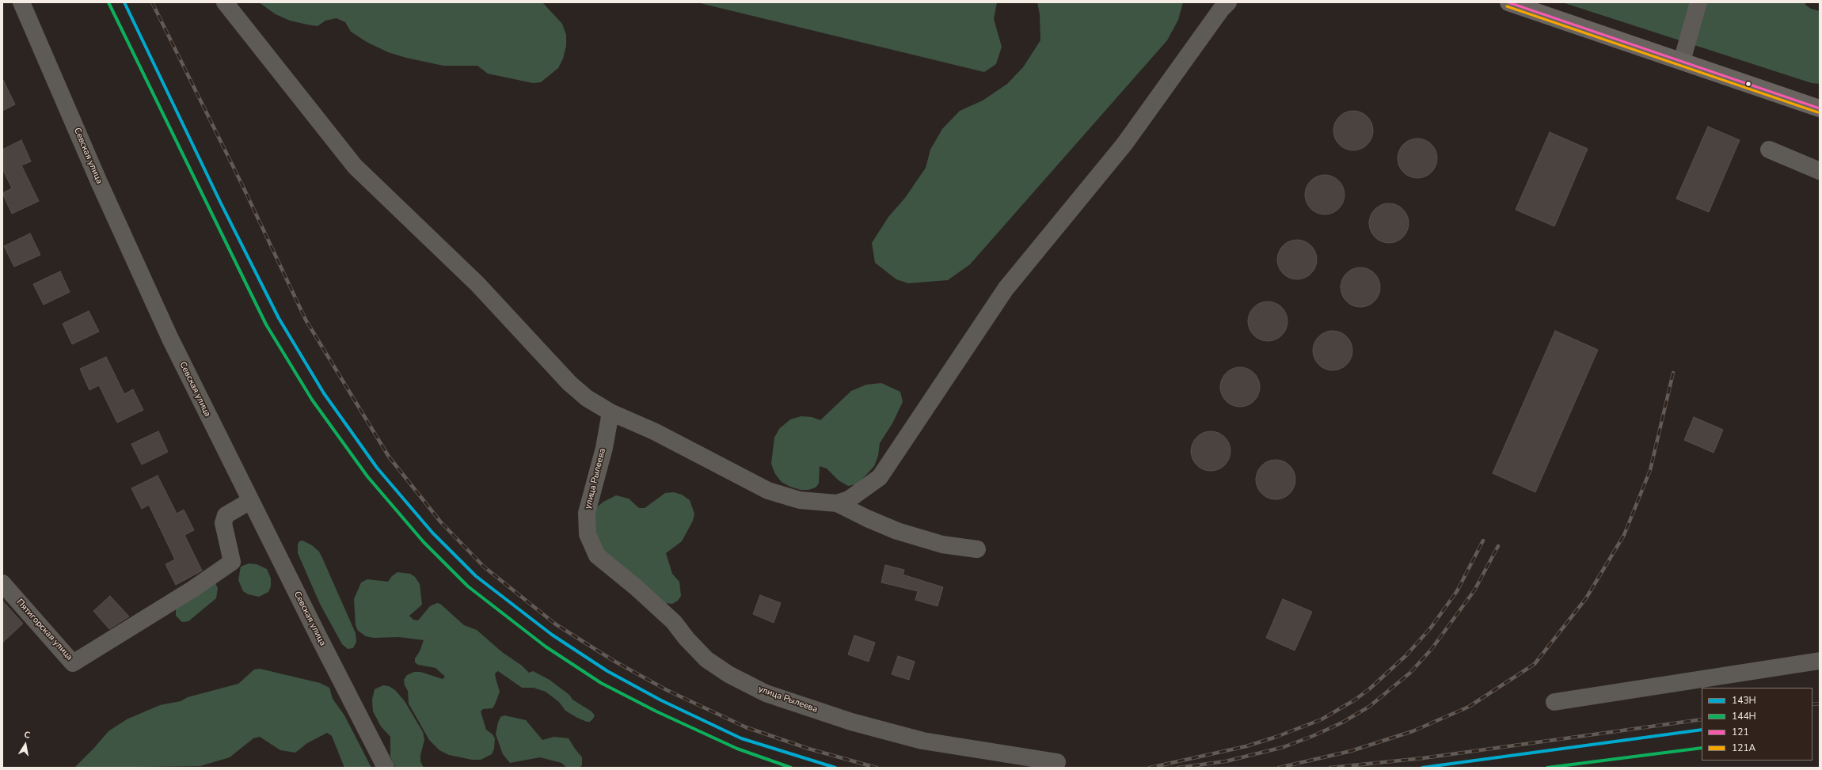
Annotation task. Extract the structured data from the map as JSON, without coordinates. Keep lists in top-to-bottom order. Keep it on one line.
{"streets":{"street":["Севская улица","улица Рылеева","Пятигорская улица"]},"crossings":[["Севская улица","Пятигорская улица"]],"lines":["transit line 143Н","transit line 144Н","transit line 121","transit line 121А"],"legend":["143Н","144Н","121","121А"],"north":"top"}
